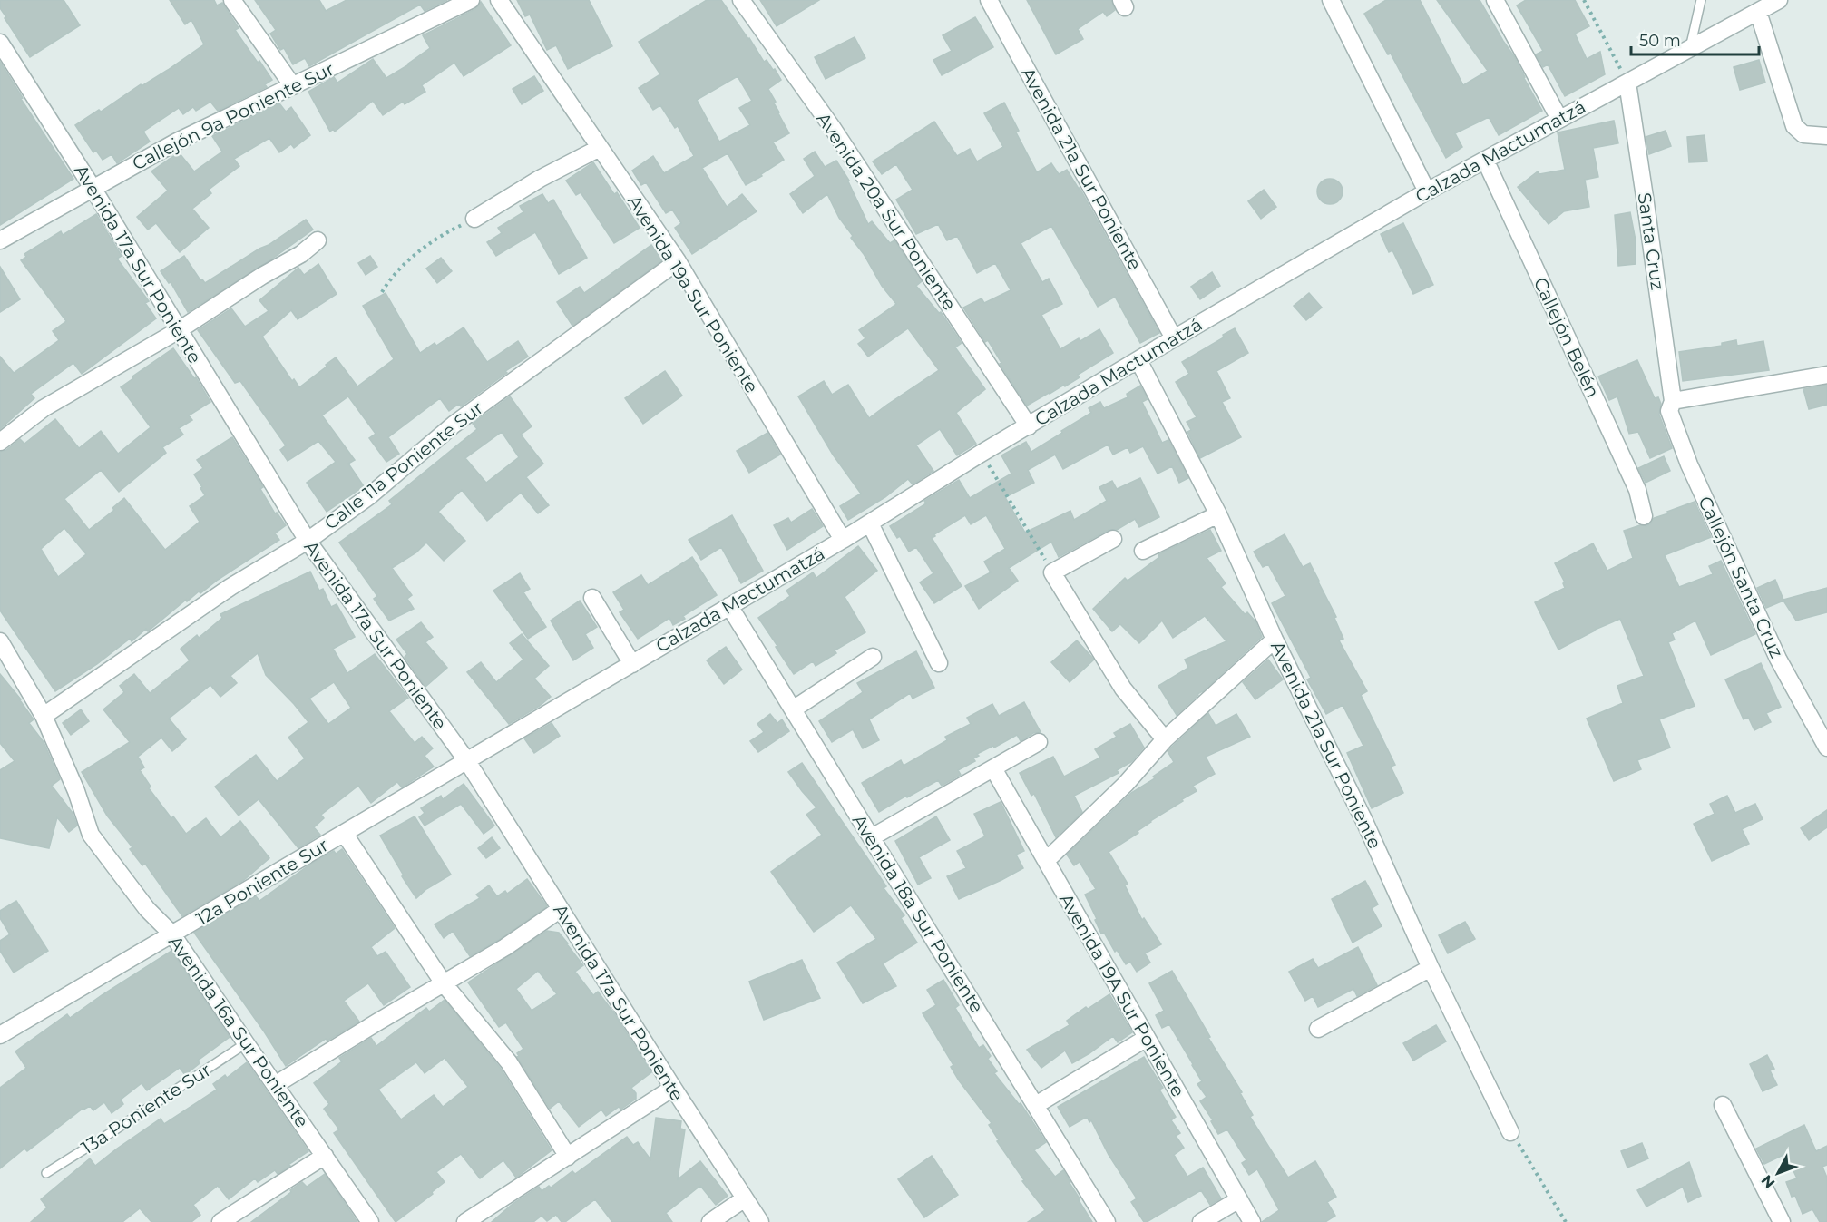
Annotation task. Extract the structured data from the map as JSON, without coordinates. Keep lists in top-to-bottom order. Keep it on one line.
{"streets":{"street":["Callejón 9a Poniente Sur","Calzada Mactumatzá","Avenida 21a Sur Poniente","Avenida 20a Sur Poniente","Santa Cruz","Avenida 17a Sur Poniente","Avenida 19a Sur Poniente","Callejón Belén","Calle 11a Poniente Sur","Callejón Santa Cruz","12a Poniente Sur","Avenida 18a Sur Poniente","Avenida 19A Sur Poniente","Avenida 16a Sur Poniente"],"lane":["13a Poniente Sur"]},"crossings":[["Callejón 9a Poniente Sur","Avenida 17a Sur Poniente"],["Calzada Mactumatzá","Avenida 21a Sur Poniente"],["Calzada Mactumatzá","Avenida 20a Sur Poniente"],["Calzada Mactumatzá","Santa Cruz"],["Calzada Mactumatzá","Avenida 17a Sur Poniente"],["Calzada Mactumatzá","Avenida 19a Sur Poniente"],["Calzada Mactumatzá","Callejón Belén"],["Calzada Mactumatzá","12a Poniente Sur"],["Calzada Mactumatzá","Avenida 18a Sur Poniente"],["Santa Cruz","Callejón Santa Cruz"],["Avenida 17a Sur Poniente","Calle 11a Poniente Sur"],["Avenida 17a Sur Poniente","12a Poniente Sur"],["Avenida 19a Sur Poniente","Calle 11a Poniente Sur"],["Calle 11a Poniente Sur","Avenida 16a Sur Poniente"],["12a Poniente Sur","Avenida 16a Sur Poniente"],["Avenida 16a Sur Poniente","13a Poniente Sur"]],"scale_bar":"50 m","north":"bottom left"}
